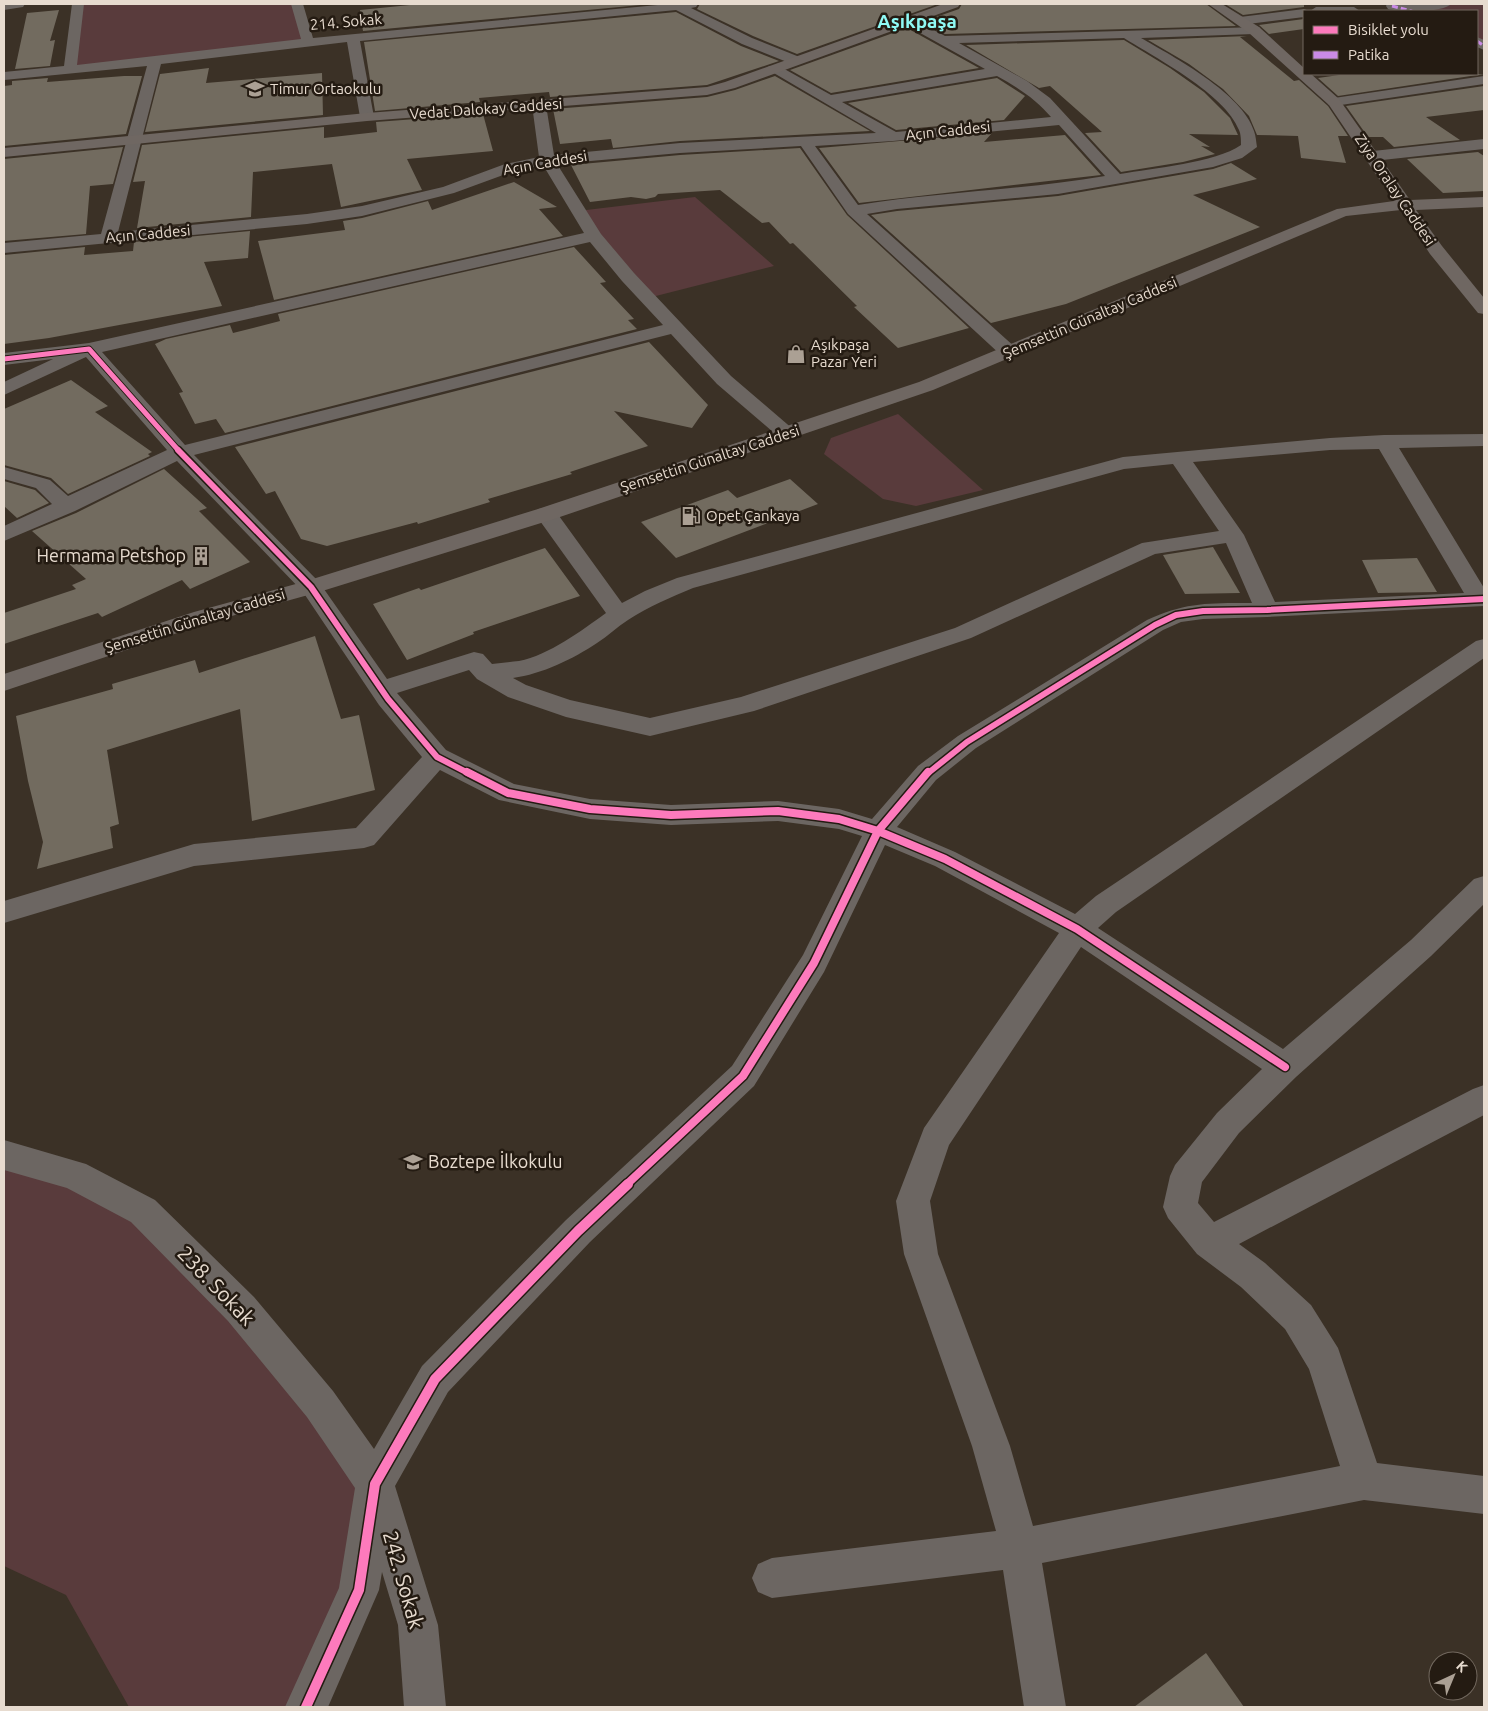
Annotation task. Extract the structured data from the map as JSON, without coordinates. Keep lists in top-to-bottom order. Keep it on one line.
{"streets":{"street":["214. Sokak","Vedat Dalokay Caddesi","Açın Caddesi","Ziya Oralay Caddesi","Şemsettin Günaltay Caddesi","238. Sokak","242. Sokak"]},"crossings":[["Ziya Oralay Caddesi","Şemsettin Günaltay Caddesi"],["238. Sokak","242. Sokak"]],"districts":["Aşıkpaşa"],"places":{"school or university":["Timur Ortaokulu","Boztepe İlkokulu"],"shop":["Aşıkpaşa Pazar Yeri"],"fuel station":["Opet Çankaya"],"building":["Hermama Petshop"]},"legend":["Bisiklet yolu","Patika"],"north":"top right"}
